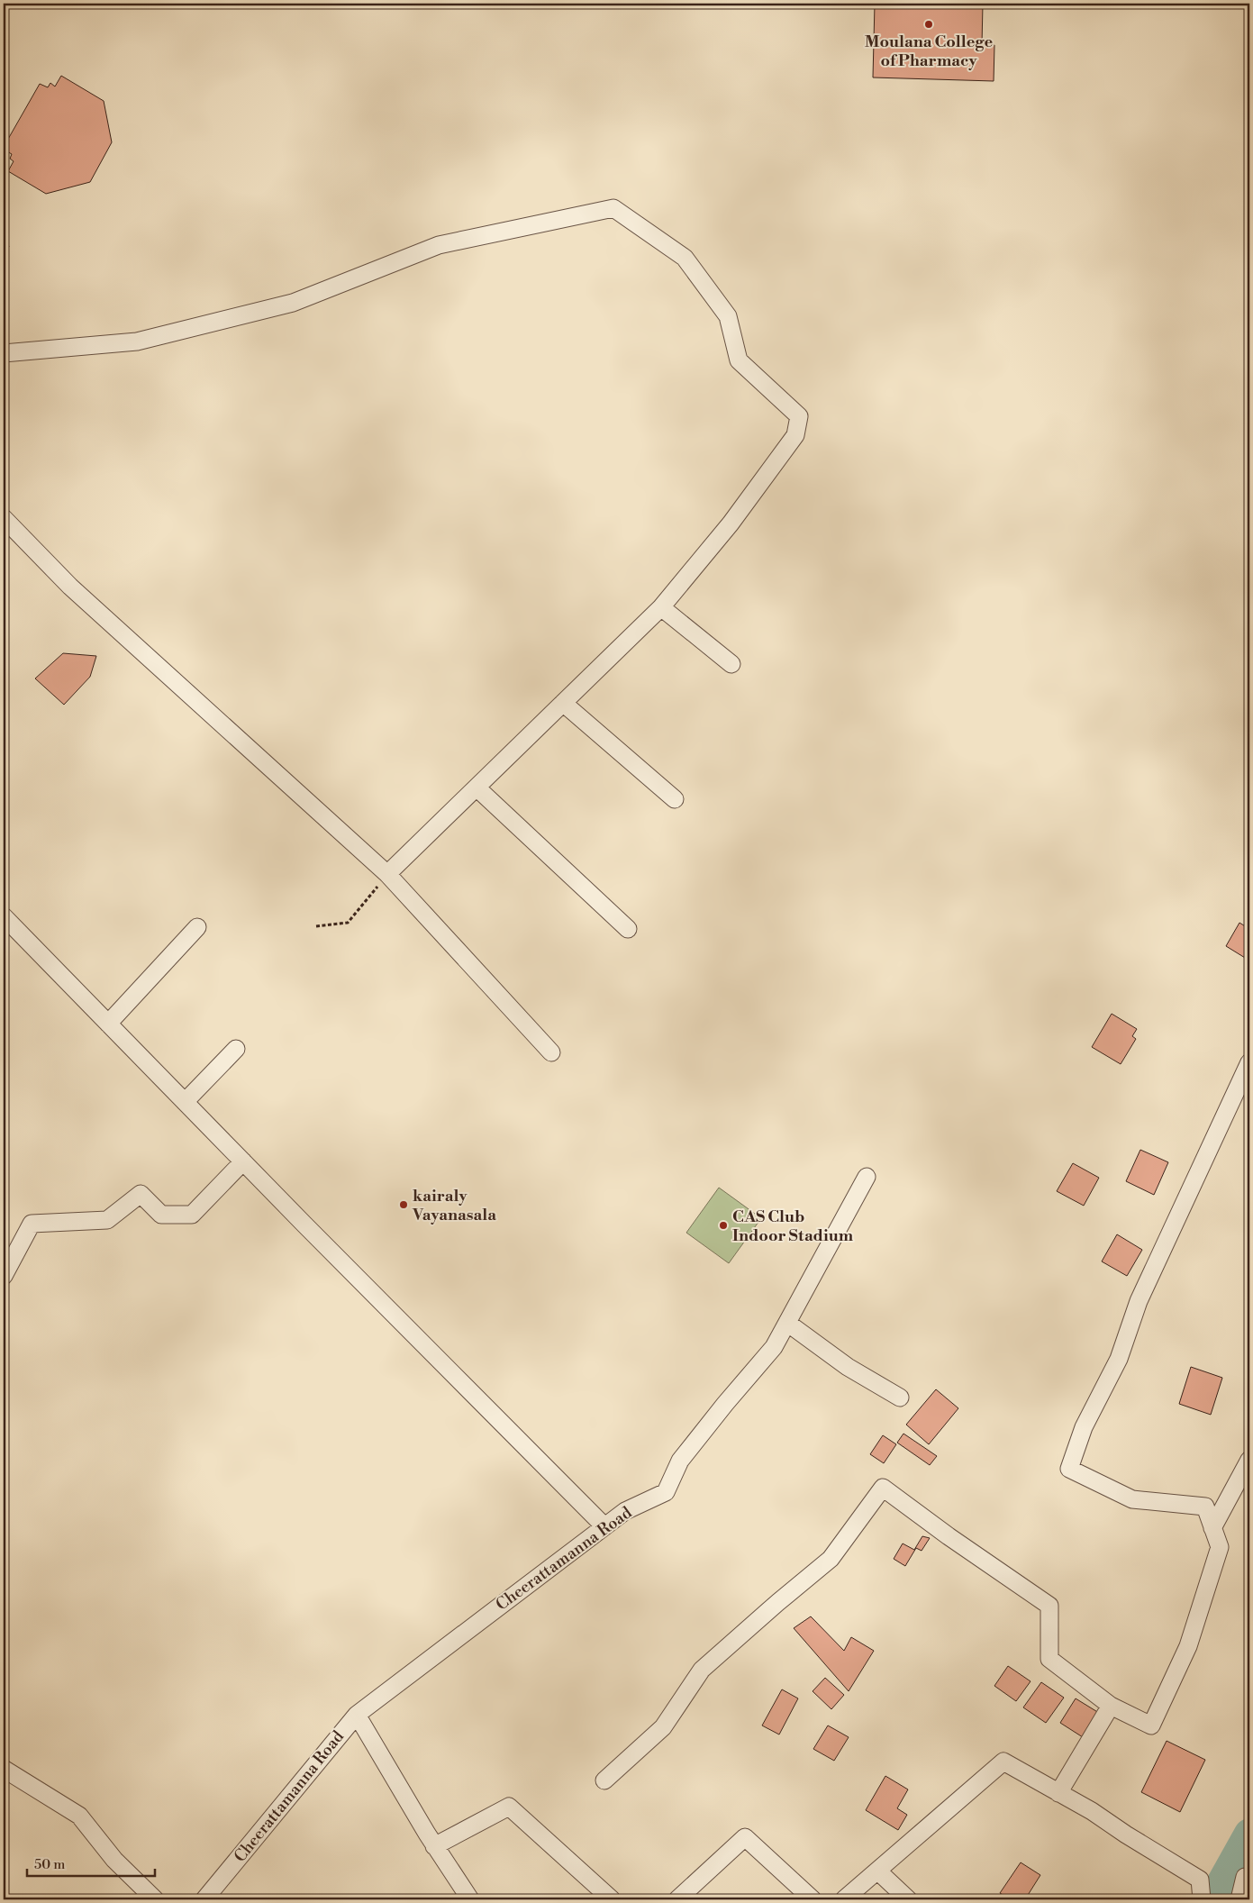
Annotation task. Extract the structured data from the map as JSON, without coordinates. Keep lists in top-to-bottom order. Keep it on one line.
{"streets":{"street":["Cheerattamanna Road"]},"places":["Moulana College of Pharmacy","kairaly Vayanasala","CAS Club Indoor Stadium"],"scale_bar":"50 m"}
